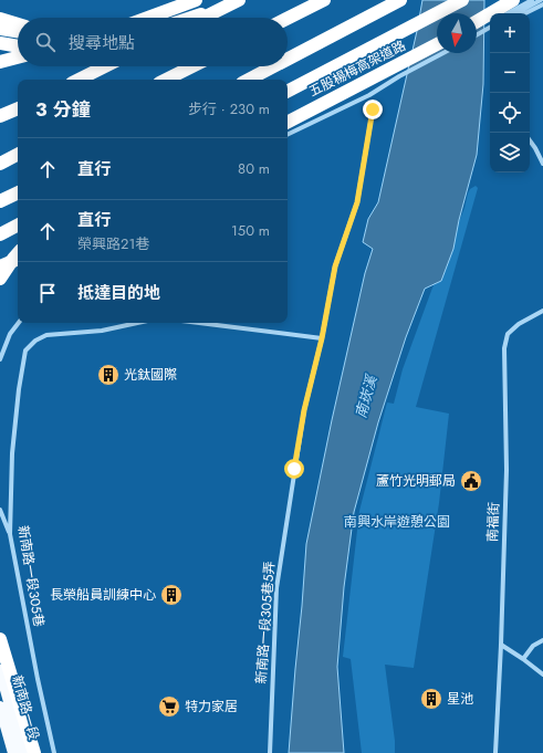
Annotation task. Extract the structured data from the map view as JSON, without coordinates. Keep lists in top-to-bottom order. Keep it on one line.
{"streets":{"highway":["五股楊梅高架道路"],"main road":["新南路一段"],"street":["南福街","新南路一段305巷","新南路一段305巷5弄"]},"water":["南崁溪"],"parks":["南興水岸遊憩公園"],"places":{"building":["光鈦國際","長榮船員訓練中心","星池"],"public building":["蘆竹光明郵局"],"supermarket":["特力家居"]},"north":"bottom","page":{"map_buttons":["+","−"],"search":"搜尋地點","heading":["3 分鐘","步行 · 230 m"],"list":[["直行","80 m"],["直行","榮興路21巷","150 m"],"抵達目的地"]}}
